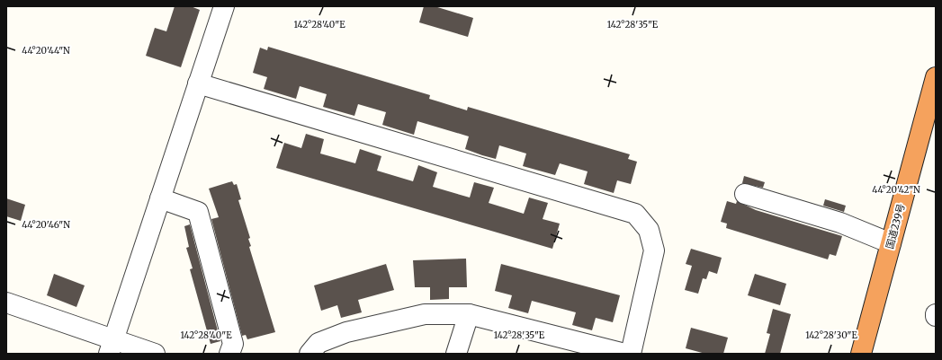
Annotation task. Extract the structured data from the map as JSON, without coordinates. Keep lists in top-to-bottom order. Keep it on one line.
{"streets":{"highway":["国道239号"]},"coordinates":["142°28'40\"E","142°28'35\"E","44°20'44\"N","44°20'42\"N","44°20'46\"N","142°28'30\"E"]}
